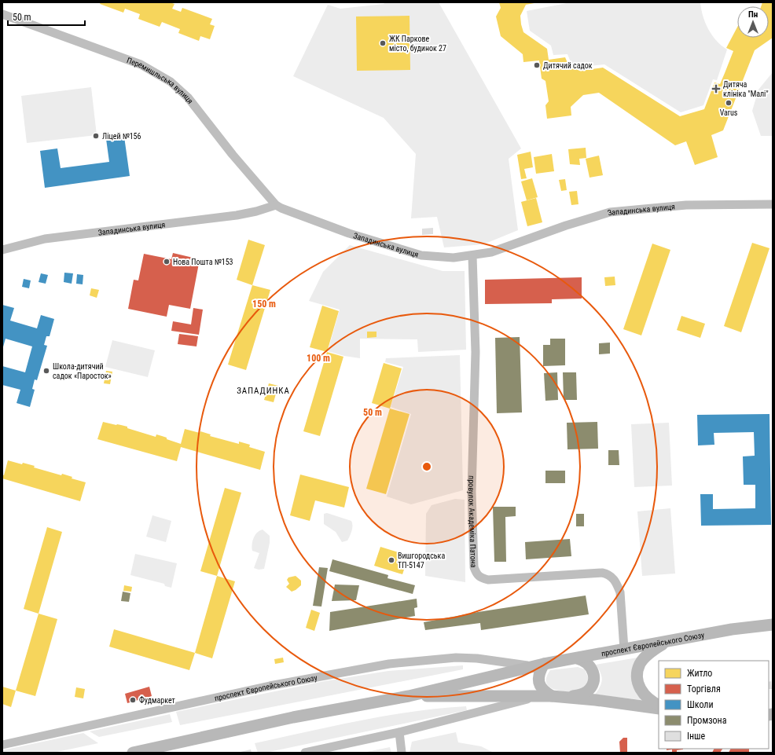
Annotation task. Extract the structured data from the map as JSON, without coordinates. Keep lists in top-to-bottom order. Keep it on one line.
{"streets":{"main road":["проспект Європейського Союзу"],"street":["Перемишльська вулиця","Западинська вулиця","провулок Академіка Патона"]},"crossings":[["Перемишльська вулиця","Западинська вулиця"],["Западинська вулиця","провулок Академіка Патона"],["провулок Академіка Патона","проспект Європейського Союзу"]],"districts":["ЗАПАДИНКА"],"places":{"other":["ЖК Паркове місто, будинок 27","Дитячий садок","Varus","Ліцей №156","Нова Пошта №153","Школа-дитячий садок «Паросток»","Вишгородська ТП-5147","Фудмаркет"],"health":["Дитяча клініка \"Малі\""]},"legend":["Житло","Торгівля","Школи","Промзона","Інше"],"scale_bar":"50 m","north":"top","rings":["150 m","100 m","50 m"]}
